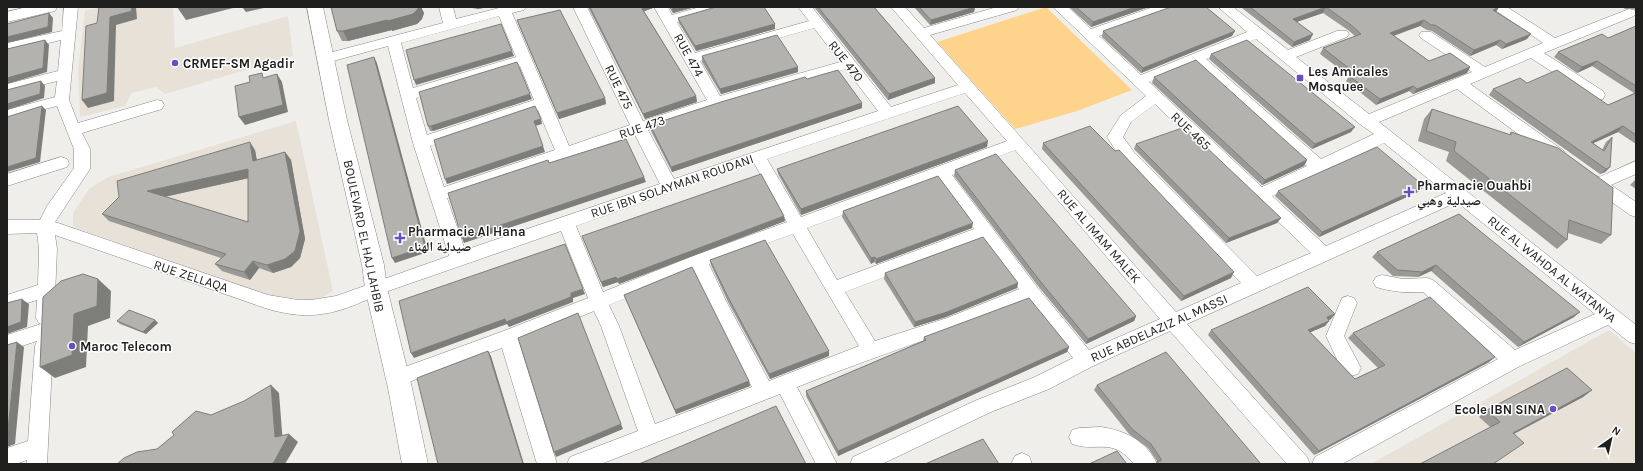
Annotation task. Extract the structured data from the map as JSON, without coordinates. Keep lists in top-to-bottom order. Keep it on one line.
{"streets":{"street":["RUE 474","RUE 470","RUE 475","RUE 473","RUE 465","RUE IBN SOLAYMAN ROUDANI","BOULEVARD EL HAJ LAHBIB","RUE AL IMAM MALEK","RUE AL WAHDA AL WATANYA","RUE ZELLAQA","RUE ABDELAZIZ AL MASSI"]},"crossings":[["RUE 474","RUE 473"],["RUE 470","RUE 473"],["RUE 470","RUE IBN SOLAYMAN ROUDANI"],["RUE 475","RUE 473"],["RUE 475","RUE IBN SOLAYMAN ROUDANI"],["RUE 465","RUE ABDELAZIZ AL MASSI"],["RUE IBN SOLAYMAN ROUDANI","BOULEVARD EL HAJ LAHBIB"],["RUE IBN SOLAYMAN ROUDANI","RUE AL IMAM MALEK"],["RUE IBN SOLAYMAN ROUDANI","RUE ZELLAQA"],["BOULEVARD EL HAJ LAHBIB","RUE ZELLAQA"],["RUE AL IMAM MALEK","RUE ABDELAZIZ AL MASSI"],["RUE AL WAHDA AL WATANYA","RUE ABDELAZIZ AL MASSI"]],"places":{"other":["CRMEF-SM Agadir","Maroc Telecom","Ecole IBN SINA"],"transit":["Les Amicales Mosquee"],"health":["Pharmacie Ouahbi صيدلية وهبي","Pharmacie Al Hana صيدلية الهناء"]},"north":"top right"}
